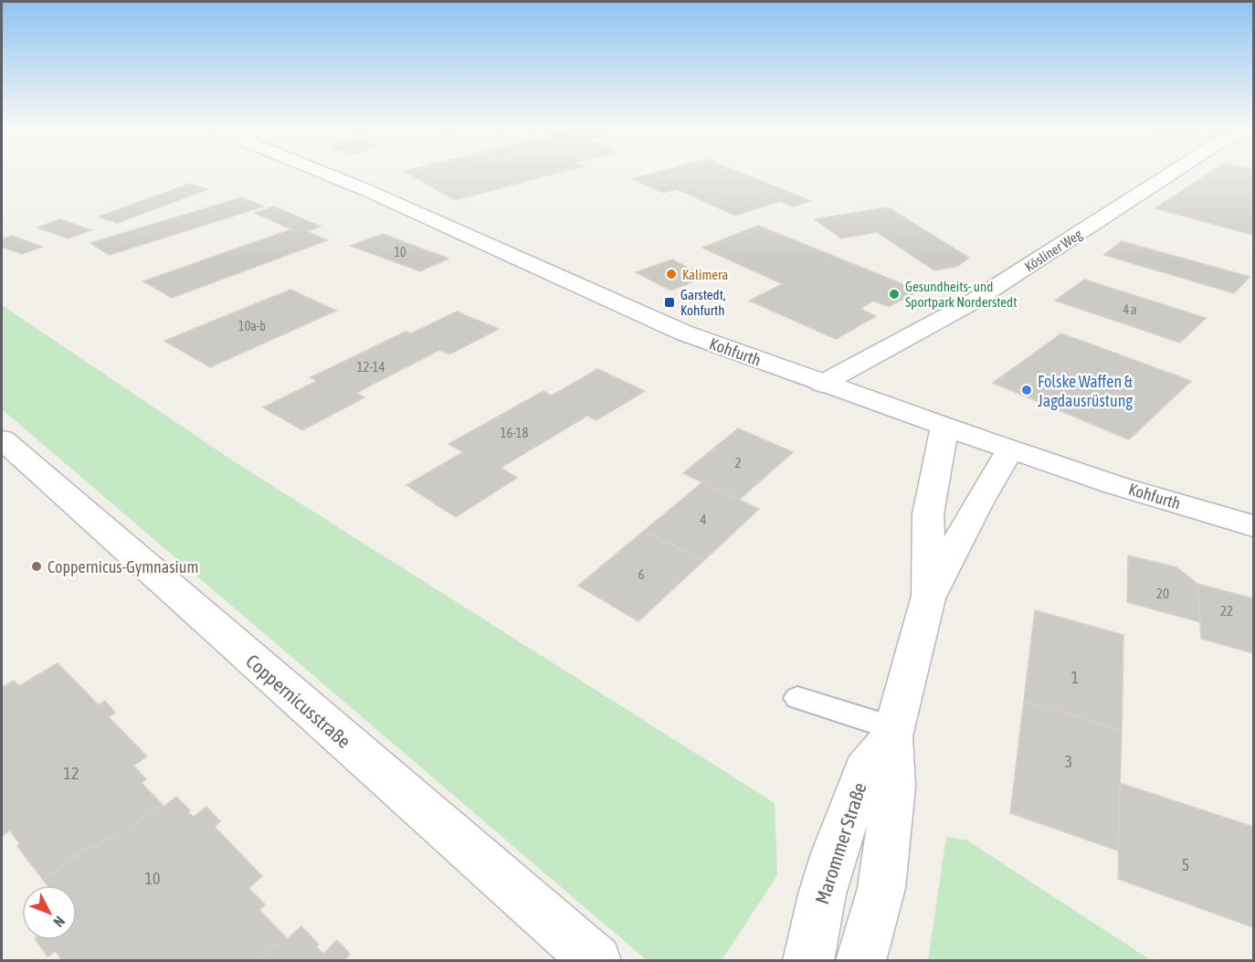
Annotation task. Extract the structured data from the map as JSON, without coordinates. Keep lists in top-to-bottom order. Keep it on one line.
{"streets":{"street":["Kösliner Weg","Kohfurth","Coppernicusstraße","Marommer Straße"]},"crossings":[["Kösliner Weg","Kohfurth"],["Kohfurth","Marommer Straße"]],"places":{"other":["Kalimera","Gesundheits- und Sportpark Norderstedt","Folske Waffen & Jagdausrüstung","Coppernicus-Gymnasium"],"transit":["Garstedt, Kohfurth"]},"house_numbers":["10","4 a","10a-b","12-14","16-18","2","4","6","20","22","1","3","12","5","10"],"north":"bottom right"}
